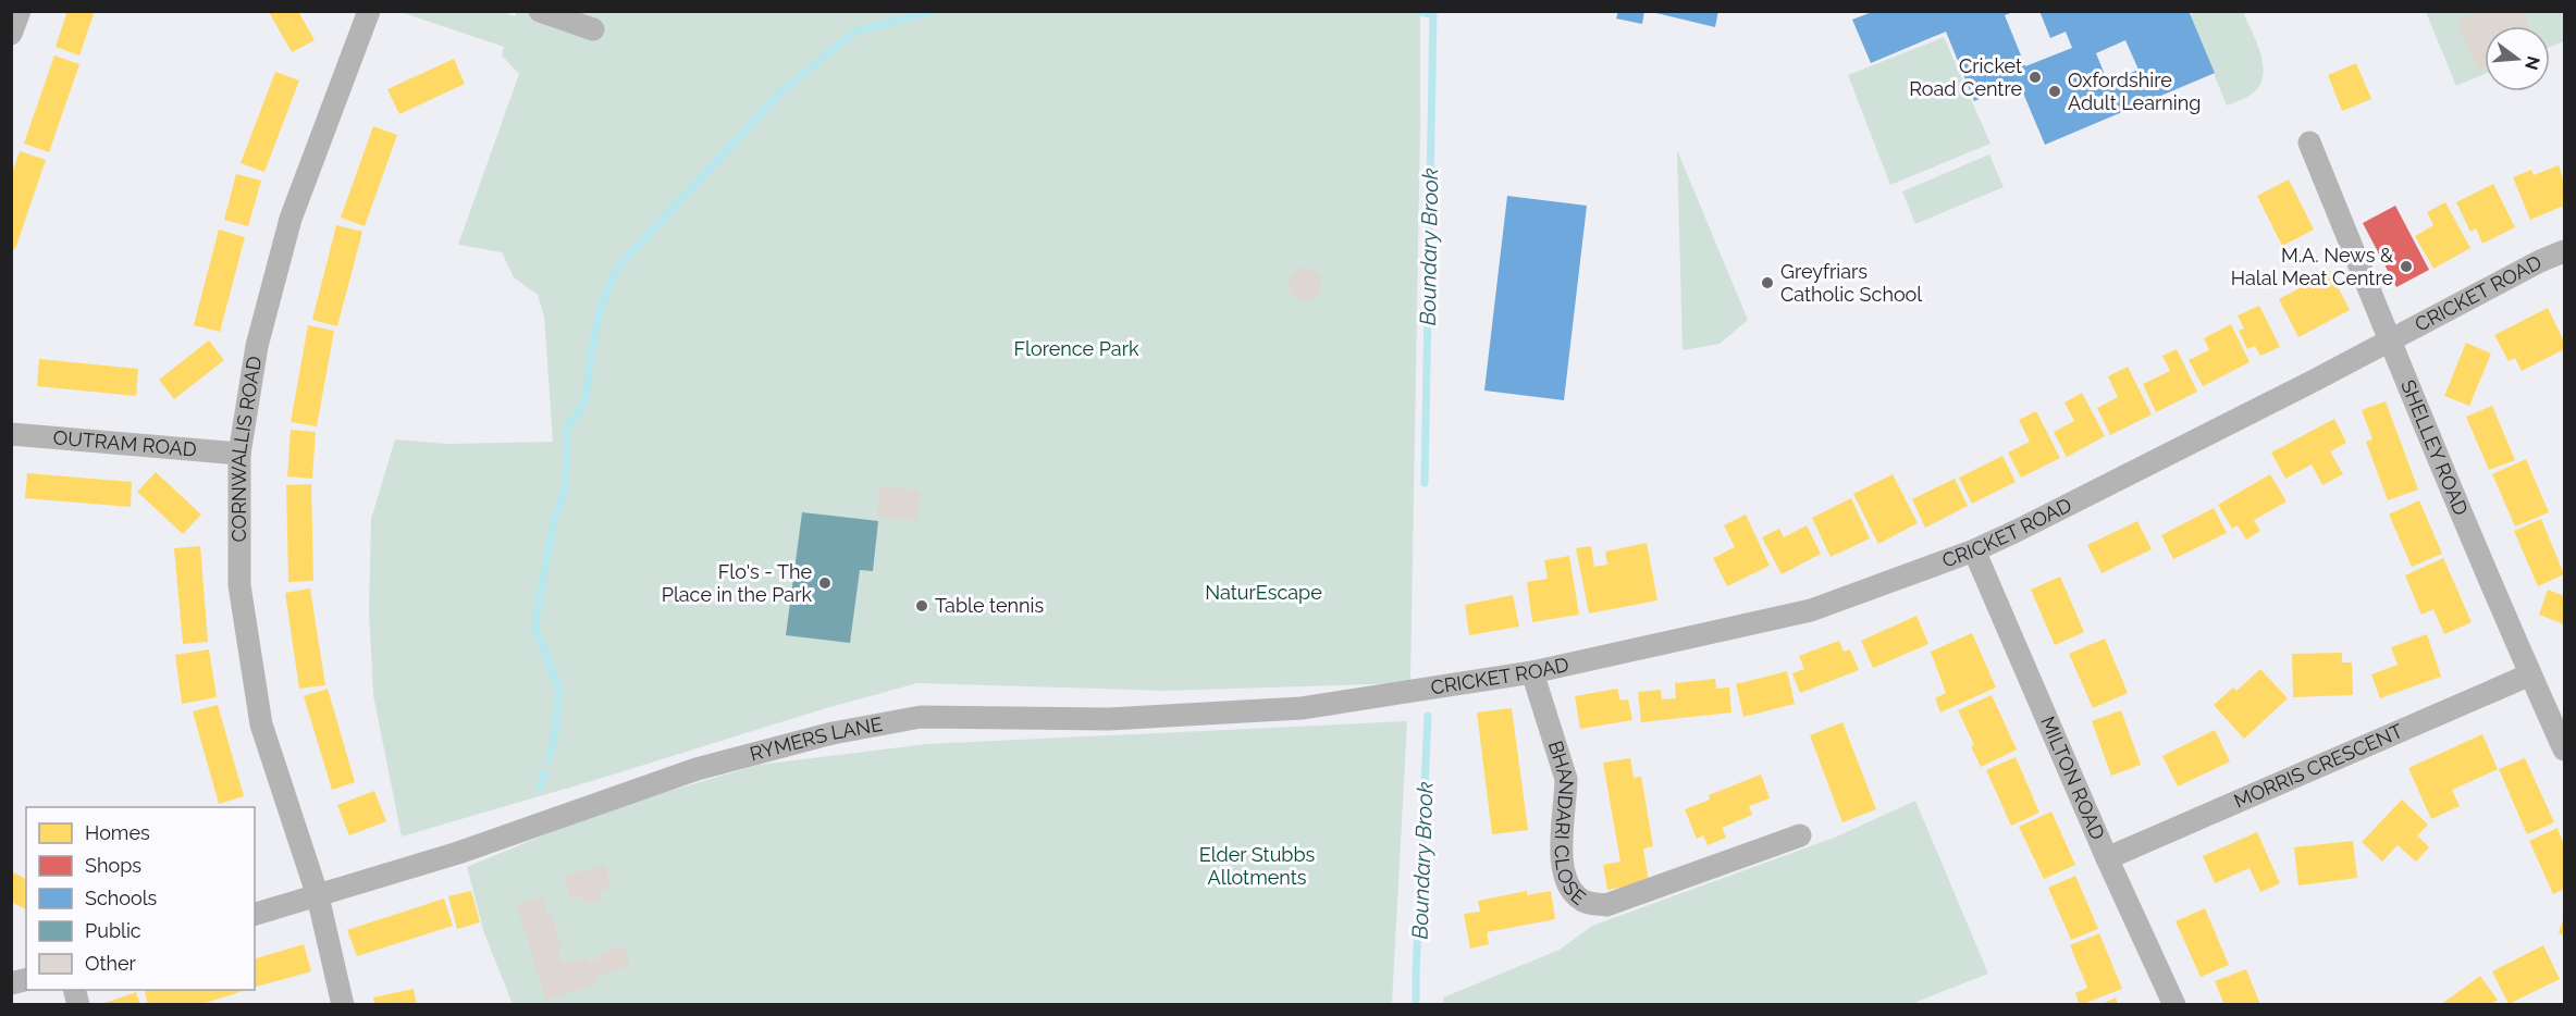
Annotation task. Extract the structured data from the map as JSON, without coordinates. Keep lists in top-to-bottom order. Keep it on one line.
{"streets":{"street":["CRICKET ROAD","OUTRAM ROAD","SHELLEY ROAD","CORNWALLIS ROAD","RYMERS LANE","MORRIS CRESCENT","MILTON ROAD","BHANDARI CLOSE"]},"crossings":[["CRICKET ROAD","SHELLEY ROAD"],["CRICKET ROAD","RYMERS LANE"],["CRICKET ROAD","MILTON ROAD"],["CRICKET ROAD","BHANDARI CLOSE"],["OUTRAM ROAD","CORNWALLIS ROAD"],["SHELLEY ROAD","MORRIS CRESCENT"],["CORNWALLIS ROAD","RYMERS LANE"],["MORRIS CRESCENT","MILTON ROAD"]],"water":["Boundary Brook"],"parks":["Florence Park","NaturEscape","Elder Stubbs Allotments"],"places":["Cricket Road Centre","Oxfordshire Adult Learning","M.A. News & Halal Meat Centre","Greyfriars Catholic School","Flo's - The Place in the Park","Table tennis"],"legend":["Homes","Shops","Schools","Public","Other"],"north":"right"}
